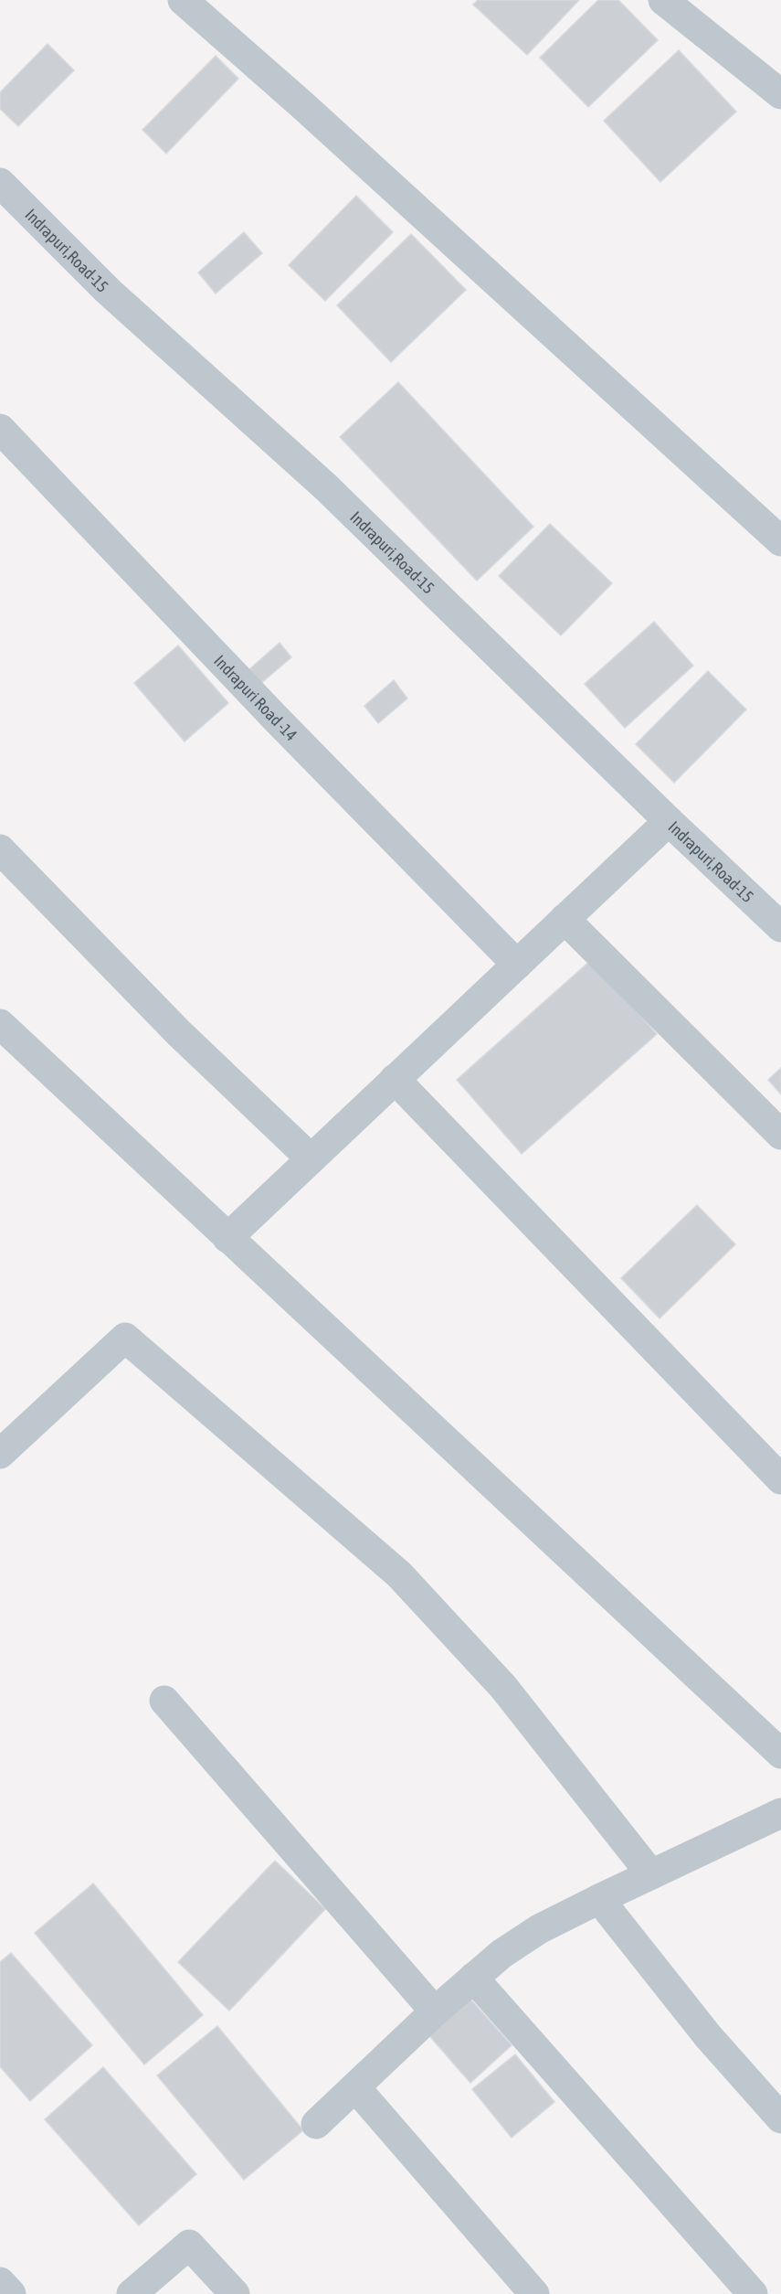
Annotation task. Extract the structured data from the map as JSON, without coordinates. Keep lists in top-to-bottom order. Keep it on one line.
{"streets":{"street":["Indrapuri,Road-15","Indrapuri Road -14"]}}
